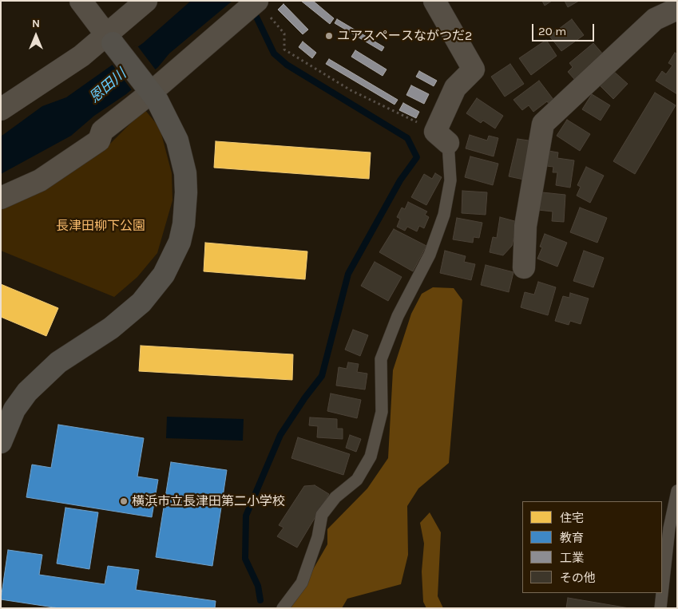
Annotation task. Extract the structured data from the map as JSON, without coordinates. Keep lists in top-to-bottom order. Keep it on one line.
{"water":["恩田川"],"parks":["長津田柳下公園"],"places":["ユアスペースながつだ2","横浜市立長津田第二小学校"],"legend":["住宅","教育","工業","その他"],"scale_bar":"20 m","north":"top"}
